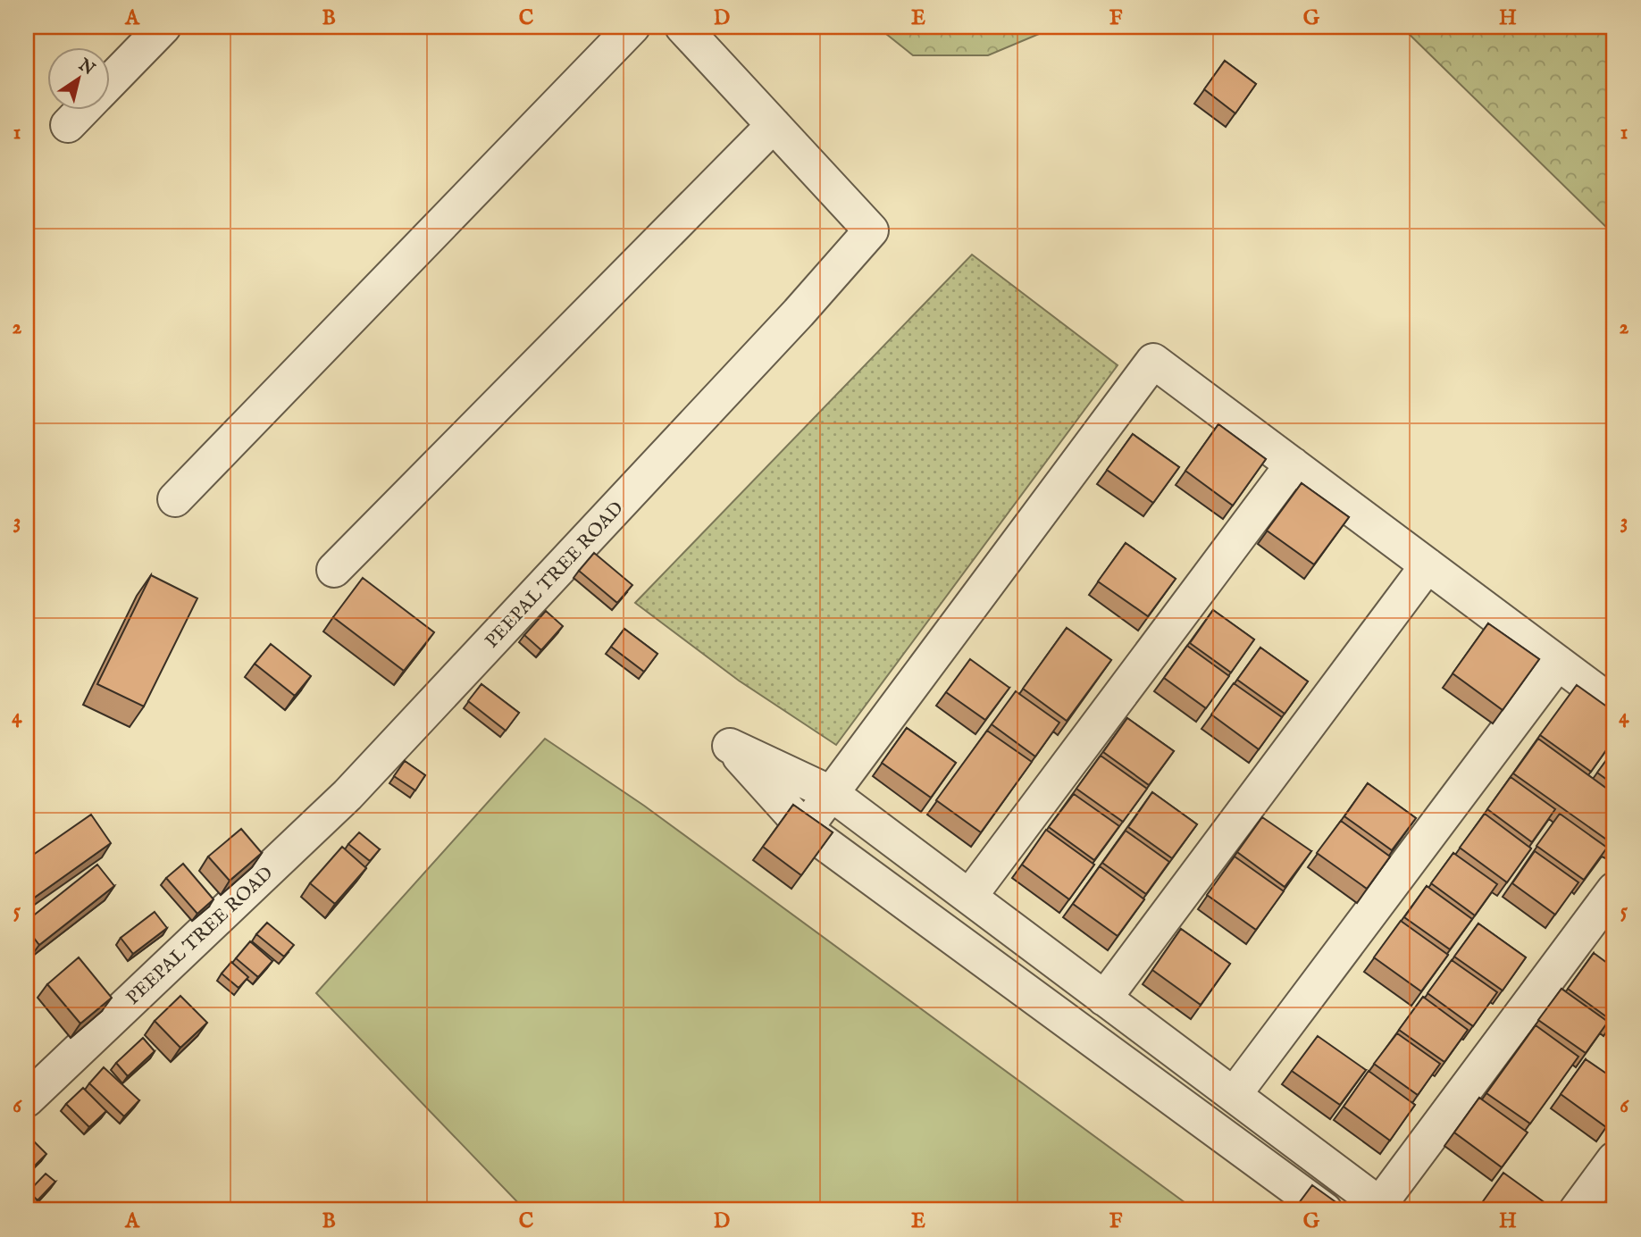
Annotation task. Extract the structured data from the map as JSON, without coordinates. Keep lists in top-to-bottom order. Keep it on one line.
{"streets":{"street":["PEEPAL TREE ROAD"]},"north":"top right","grid":{"columns":["A","B","C","D","E","F","G","H"],"rows":["1","2","3","4","5","6"]}}
